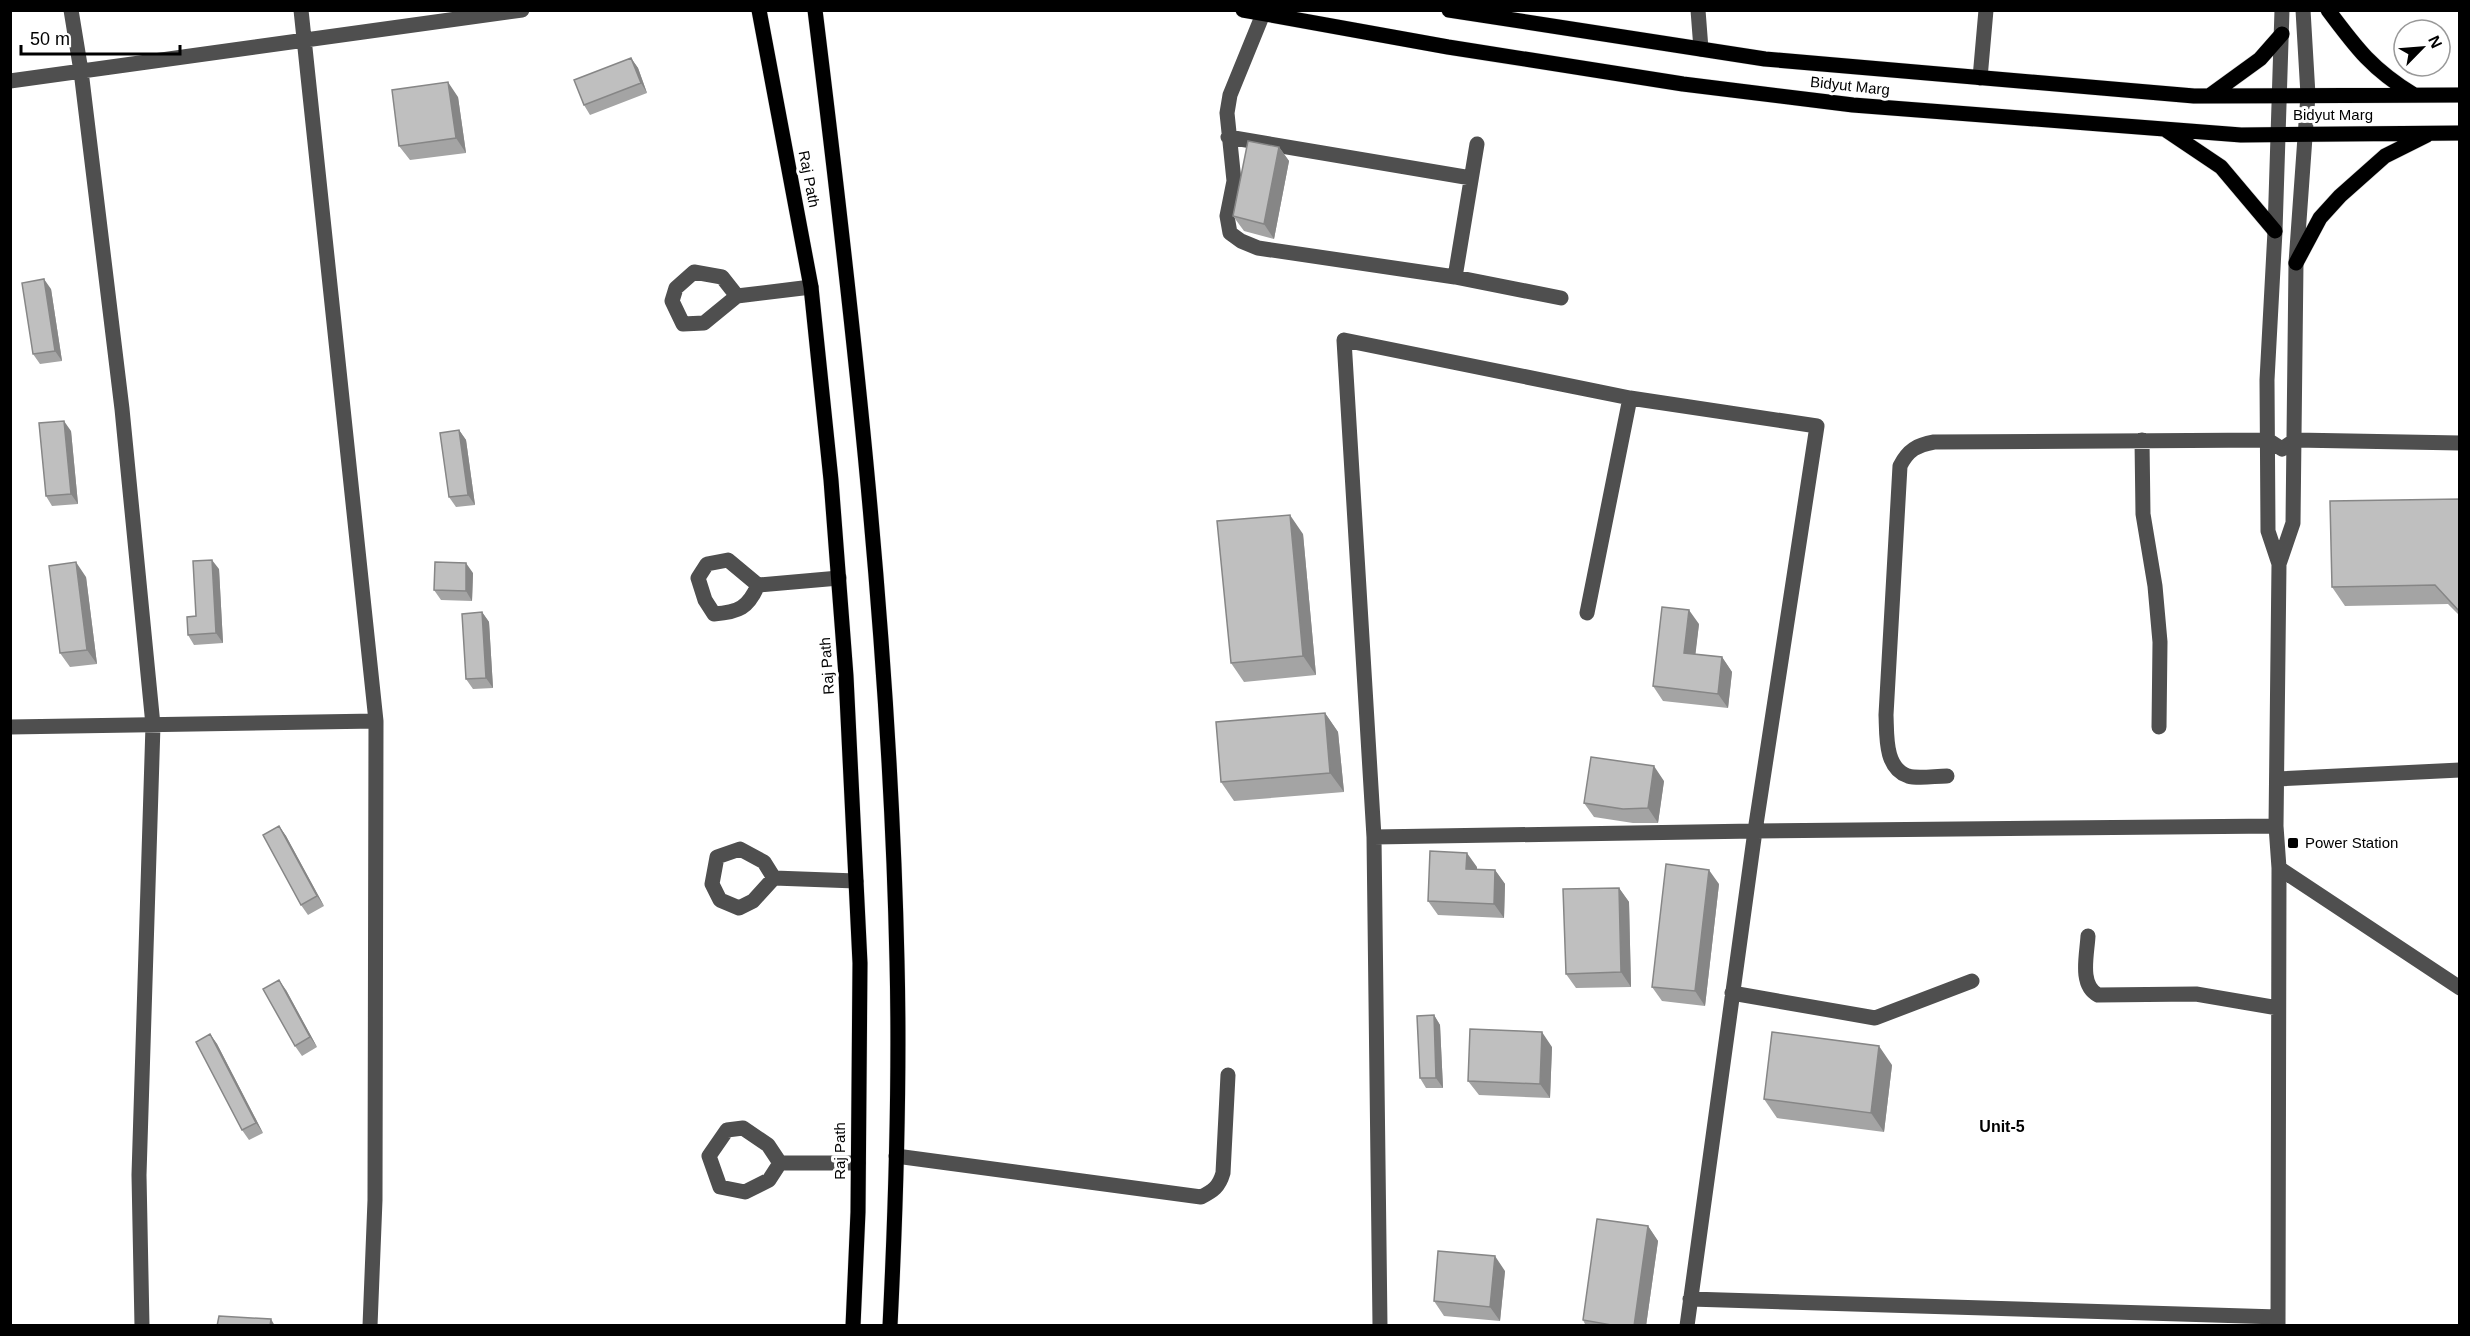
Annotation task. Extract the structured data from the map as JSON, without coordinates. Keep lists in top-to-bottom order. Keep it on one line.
{"streets":{"main road":["Bidyut Marg","Raj Path"]},"districts":["Unit-5"],"places":{"transit":["Power Station"]},"scale_bar":"50 m","north":"top right"}
